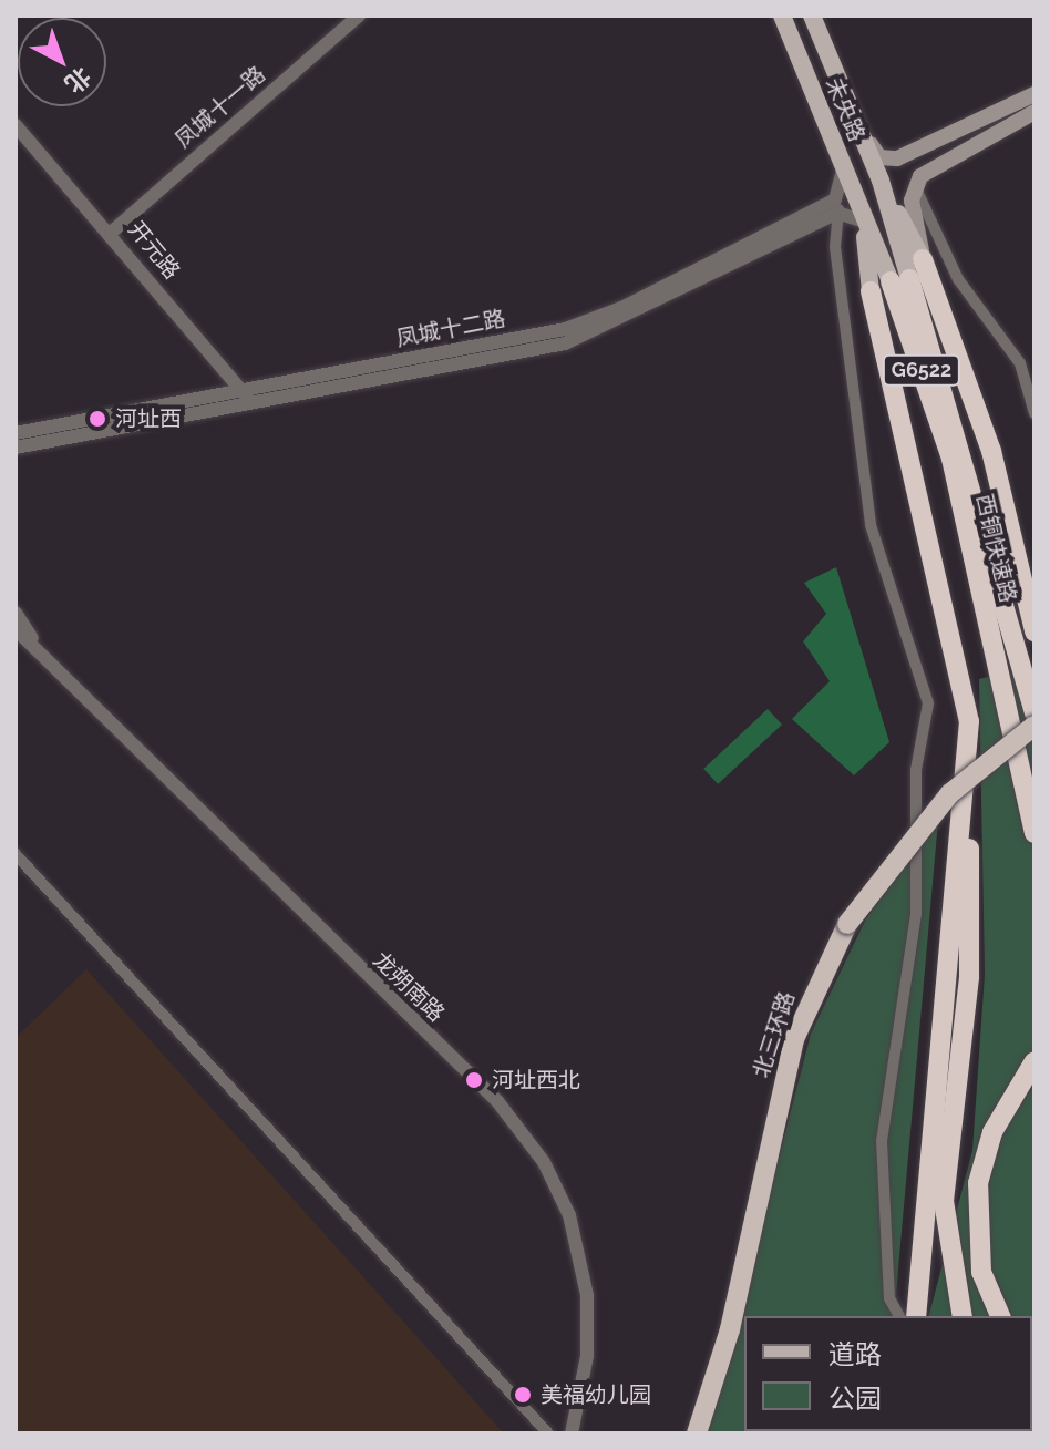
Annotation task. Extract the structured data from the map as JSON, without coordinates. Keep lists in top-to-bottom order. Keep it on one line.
{"streets":{"highway":["G6522","西铜快速路","北三环路"],"main road":["未央路"],"street":["凤城十一路","开元路","凤城十二路","龙朔南路"]},"crossings":[["凤城十一路","开元路"],["开元路","凤城十二路"]],"places":["河址西","河址西北","美福幼儿园"],"legend":["道路","公园"],"north":"bottom right"}
